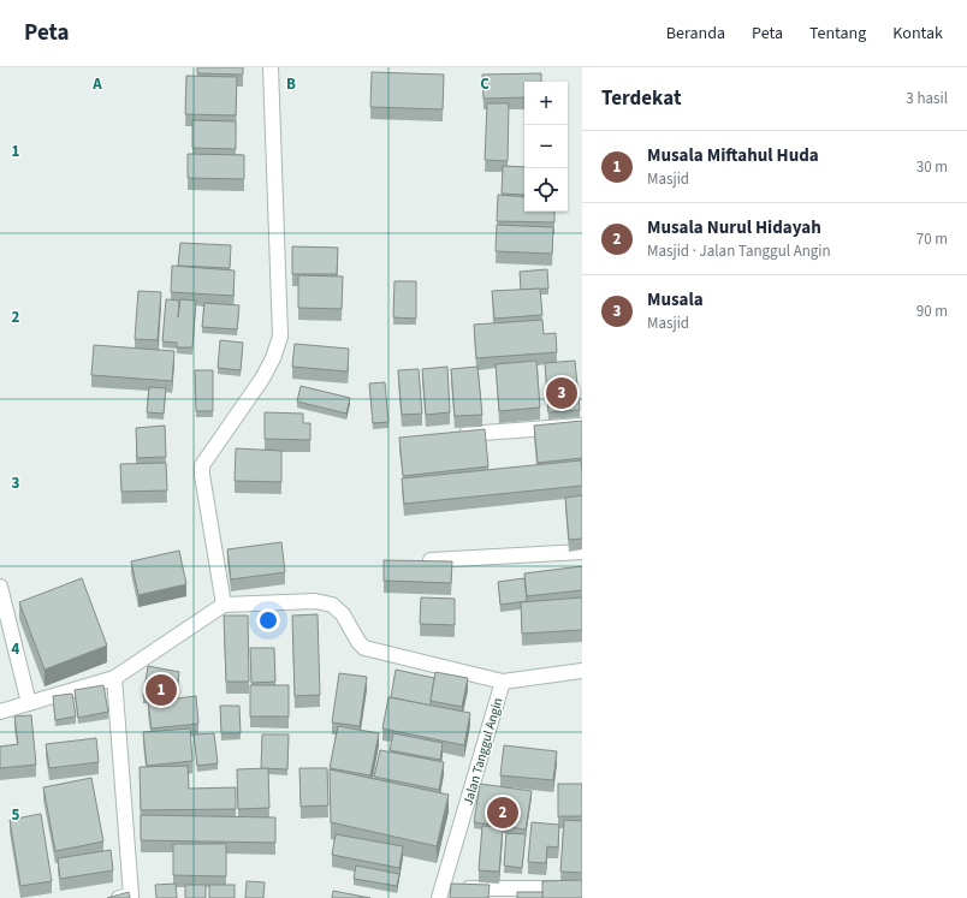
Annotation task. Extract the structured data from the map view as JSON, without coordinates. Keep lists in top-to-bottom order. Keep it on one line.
{"streets":{"street":["Jalan Tanggul Angin"]},"page":{"header":"Peta","nav":["Beranda","Peta","Tentang","Kontak"],"heading":["Terdekat","3 hasil"],"map_buttons":["+","−"],"list":[{"mark":"1","name":"Musala Miftahul Huda","note":"Masjid","value":"30 m"},{"mark":"2","name":"Musala Nurul Hidayah","note":"Masjid · Jalan Tanggul Angin","value":"70 m"},{"mark":"3","name":"Musala","note":"Masjid","value":"90 m"}],"pins":["3","1","2"]},"grid":{"columns":["A","B","C"],"rows":["1","2","3","4","5"]}}
